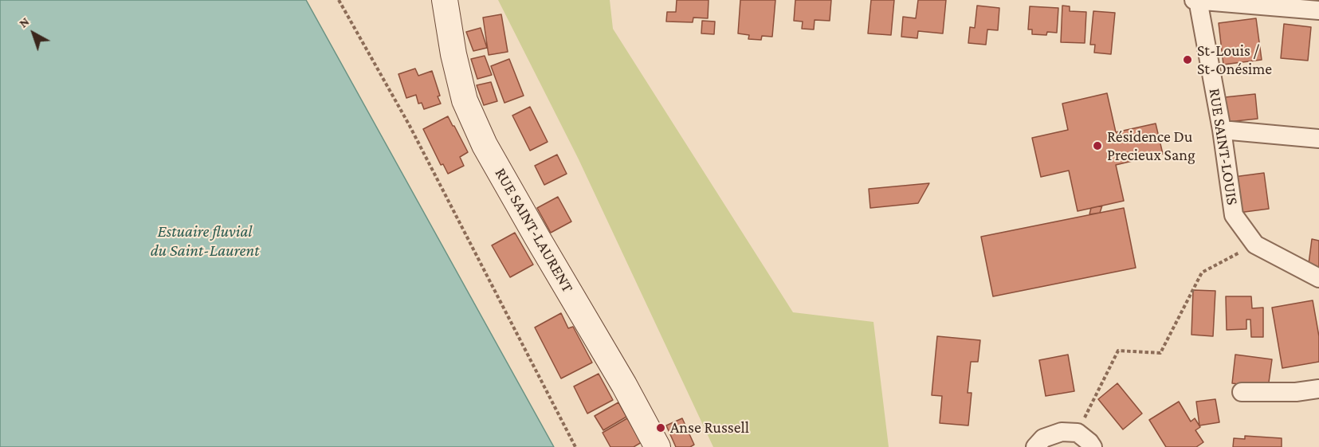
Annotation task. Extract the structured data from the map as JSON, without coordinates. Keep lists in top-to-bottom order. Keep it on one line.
{"streets":{"street":["RUE SAINT-LOUIS","RUE SAINT-LAURENT"]},"water":["Estuaire fluvial du Saint-Laurent"],"places":["St-Louis / St-Onésime","Résidence Du Precieux Sang","Anse Russell"],"north":"top left"}
